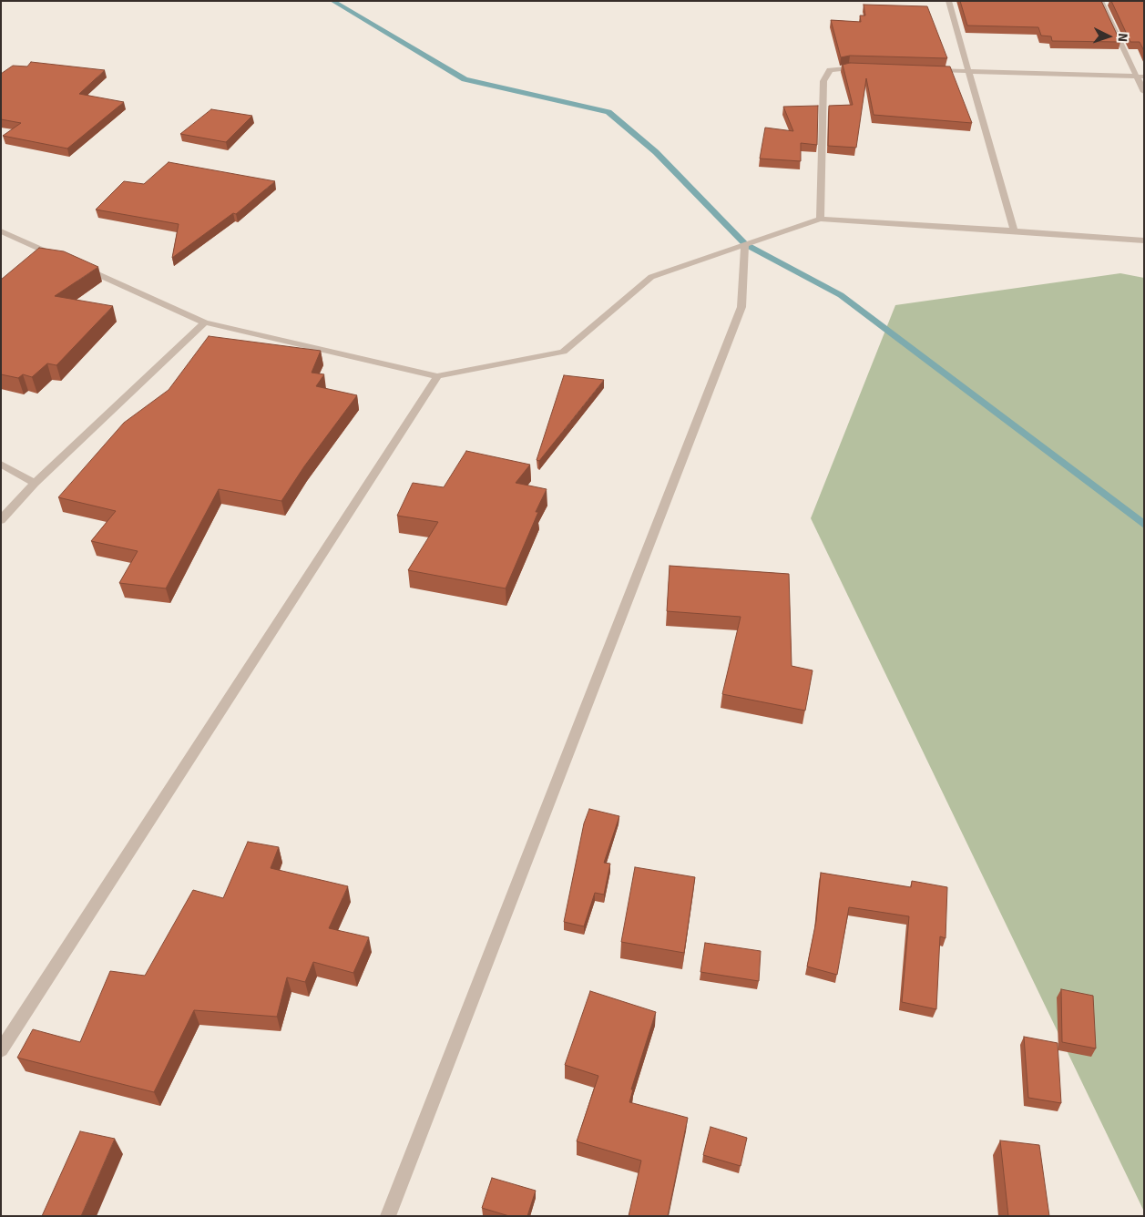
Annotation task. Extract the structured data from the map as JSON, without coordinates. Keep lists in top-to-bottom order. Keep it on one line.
{"north":"right"}
